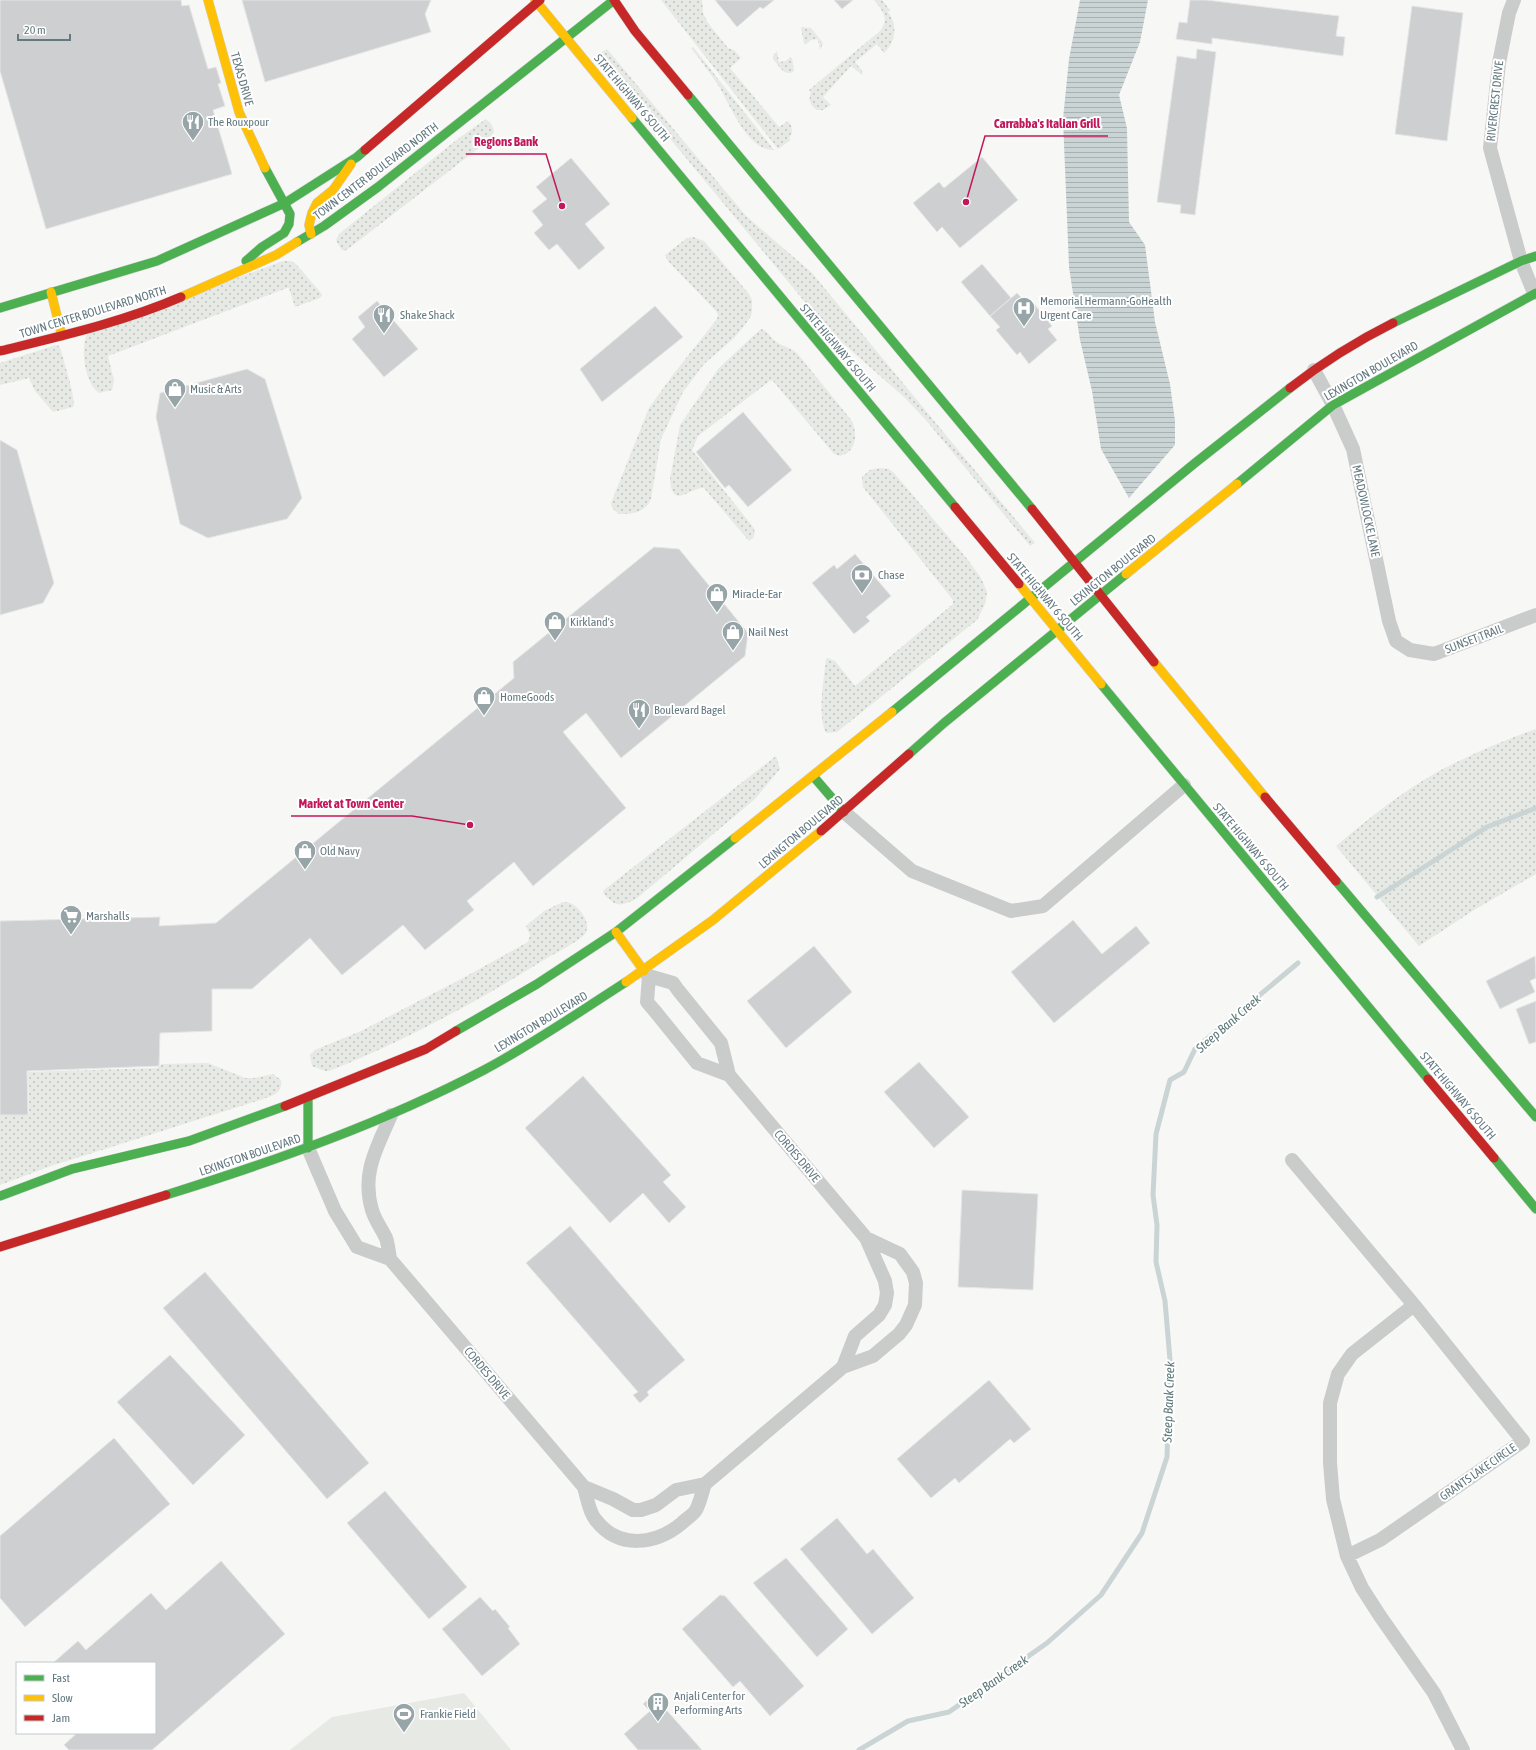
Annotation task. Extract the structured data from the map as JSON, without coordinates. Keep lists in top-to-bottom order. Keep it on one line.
{"streets":{"main road":["TEXAS DRIVE","STATE HIGHWAY 6 SOUTH","TOWN CENTER BOULEVARD NORTH","LEXINGTON BOULEVARD"],"street":["RIVERCREST DRIVE","MEADOWLOCKE LANE","SUNSET TRAIL","CORDES DRIVE","GRANTS LAKE CIRCLE"]},"crossings":[["TEXAS DRIVE","TOWN CENTER BOULEVARD NORTH"],["STATE HIGHWAY 6 SOUTH","TOWN CENTER BOULEVARD NORTH"],["STATE HIGHWAY 6 SOUTH","LEXINGTON BOULEVARD"],["RIVERCREST DRIVE","LEXINGTON BOULEVARD"],["LEXINGTON BOULEVARD","MEADOWLOCKE LANE"],["LEXINGTON BOULEVARD","CORDES DRIVE"],["MEADOWLOCKE LANE","SUNSET TRAIL"]],"water":["Steep Bank Creek"],"places":{"restaurant":["The Rouxpour","Shake Shack","Boulevard Bagel"],"other":["Carrabba's Italian Grill","Regions Bank","Market at Town Center"],"hospital":["Memorial Hermann-GoHealth Urgent Care"],"shop":["Music & Arts","Miracle-Ear","Kirkland's","Nail Nest","HomeGoods","Old Navy"],"bank":["Chase"],"supermarket":["Marshalls"],"building":["Anjali Center for Performing Arts"],"sports":["Frankie Field"]},"legend":["Fast","Slow","Jam"],"scale_bar":"20 m"}
